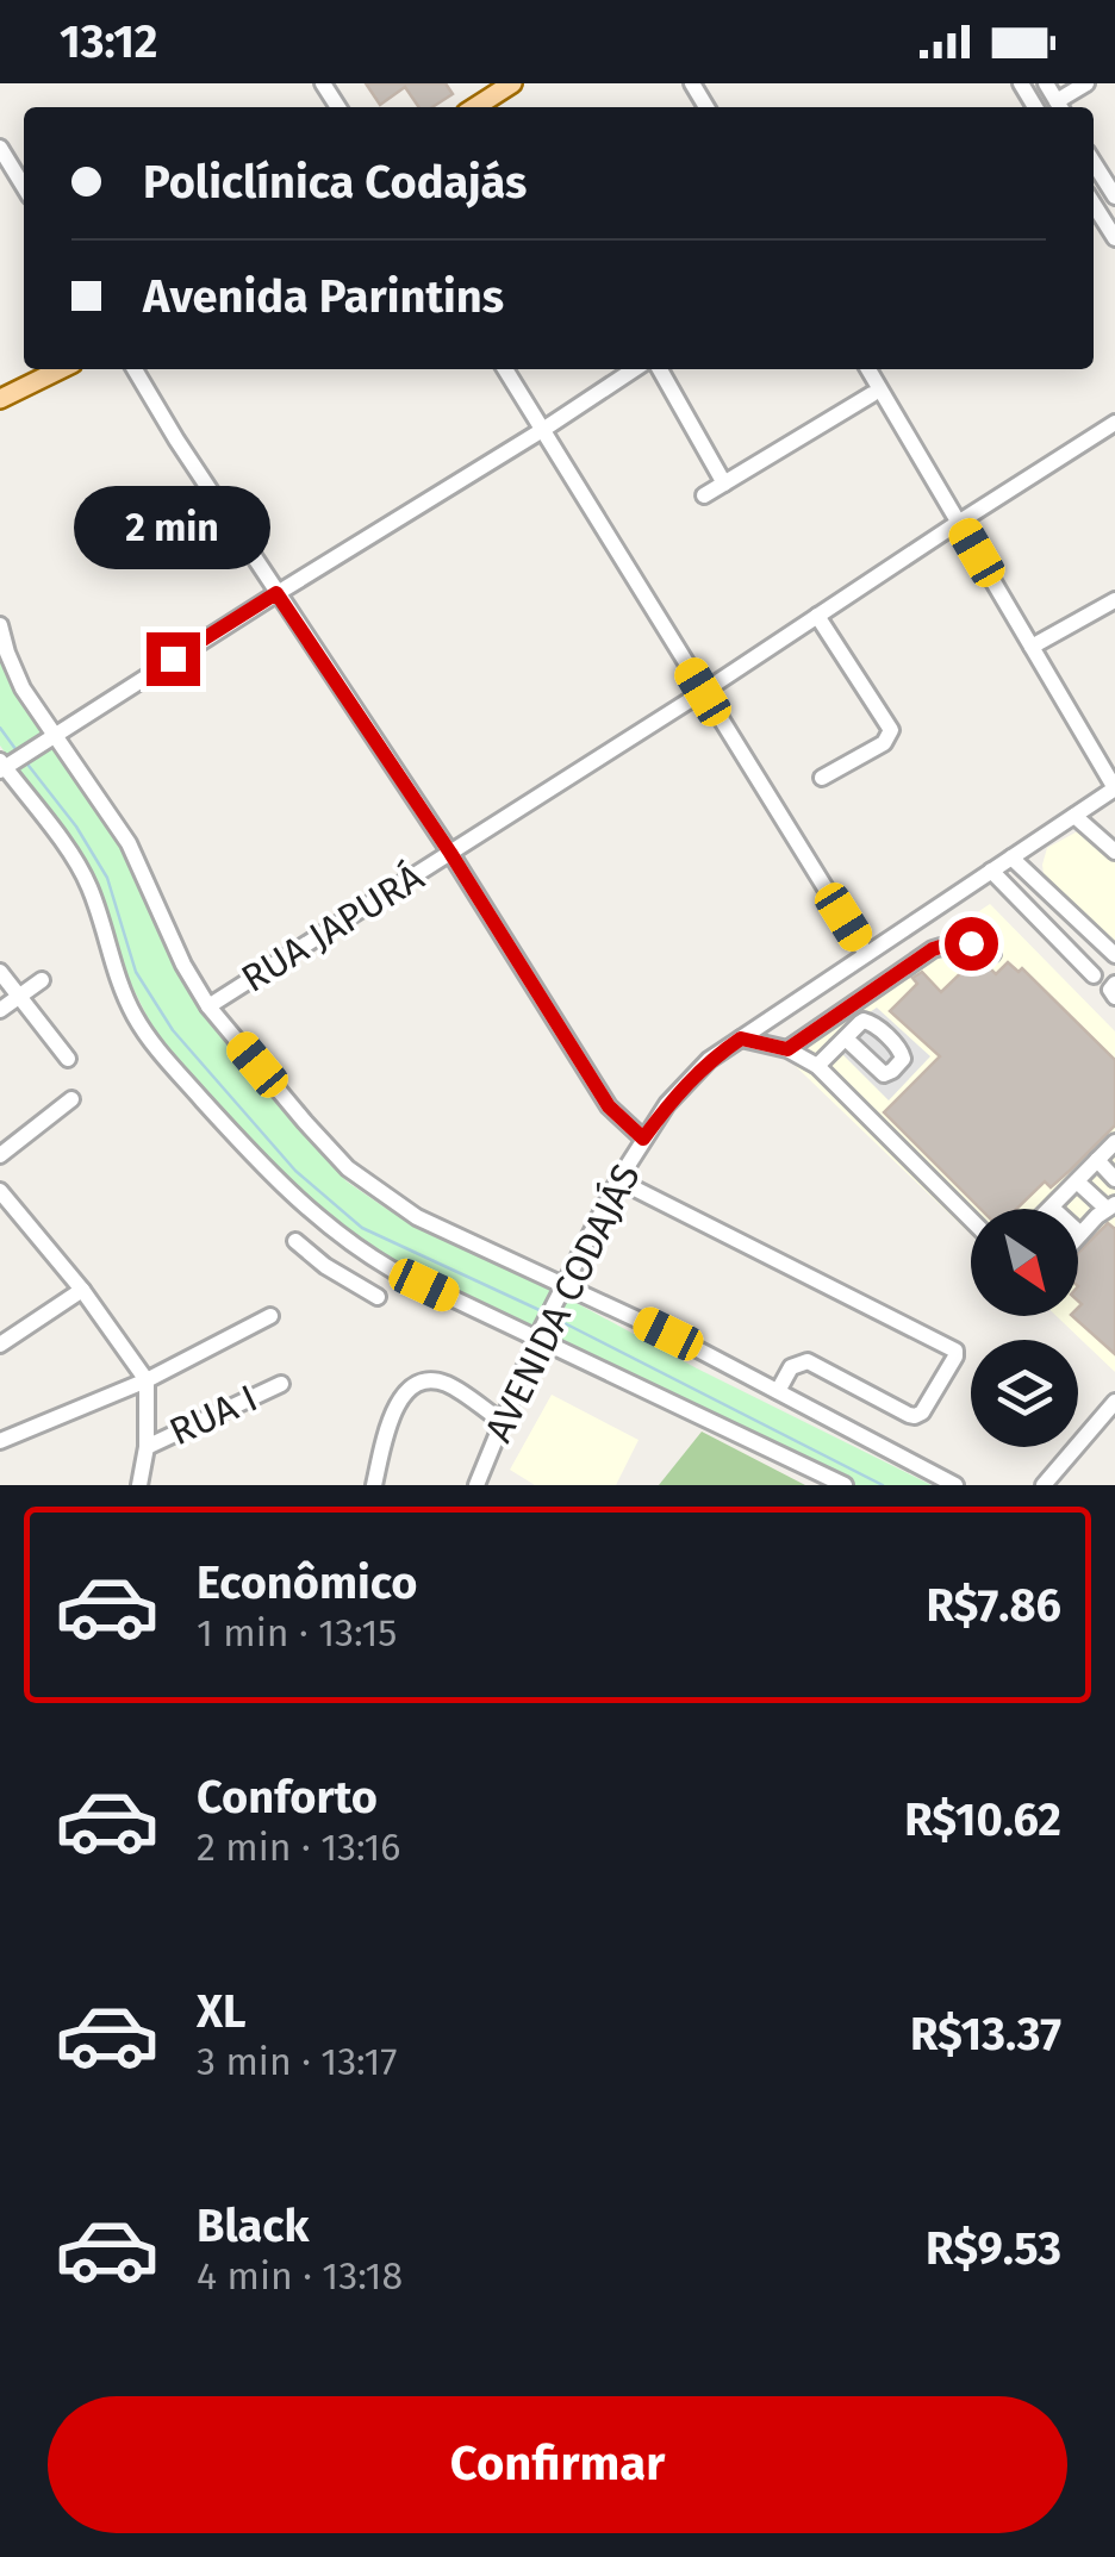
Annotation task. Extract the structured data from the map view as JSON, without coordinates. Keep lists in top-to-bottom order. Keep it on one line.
{"streets":{"street":["RUA JAPURÁ","AVENIDA CODAJÁS","RUA I"]},"north":"bottom right","page":{"status":"13:12","banner":["Policlínica Codajás","Avenida Parintins"],"bubble":"2 min","list":[{"name":"Econômico","note":"1 min · 13:15","value":"R$7.86"},{"name":"Conforto","note":"2 min · 13:16","value":"R$10.62"},{"name":"XL","note":"3 min · 13:17","value":"R$13.37"},{"name":"Black","note":"4 min · 13:18","value":"R$9.53"}],"buttons":"Confirmar"}}
